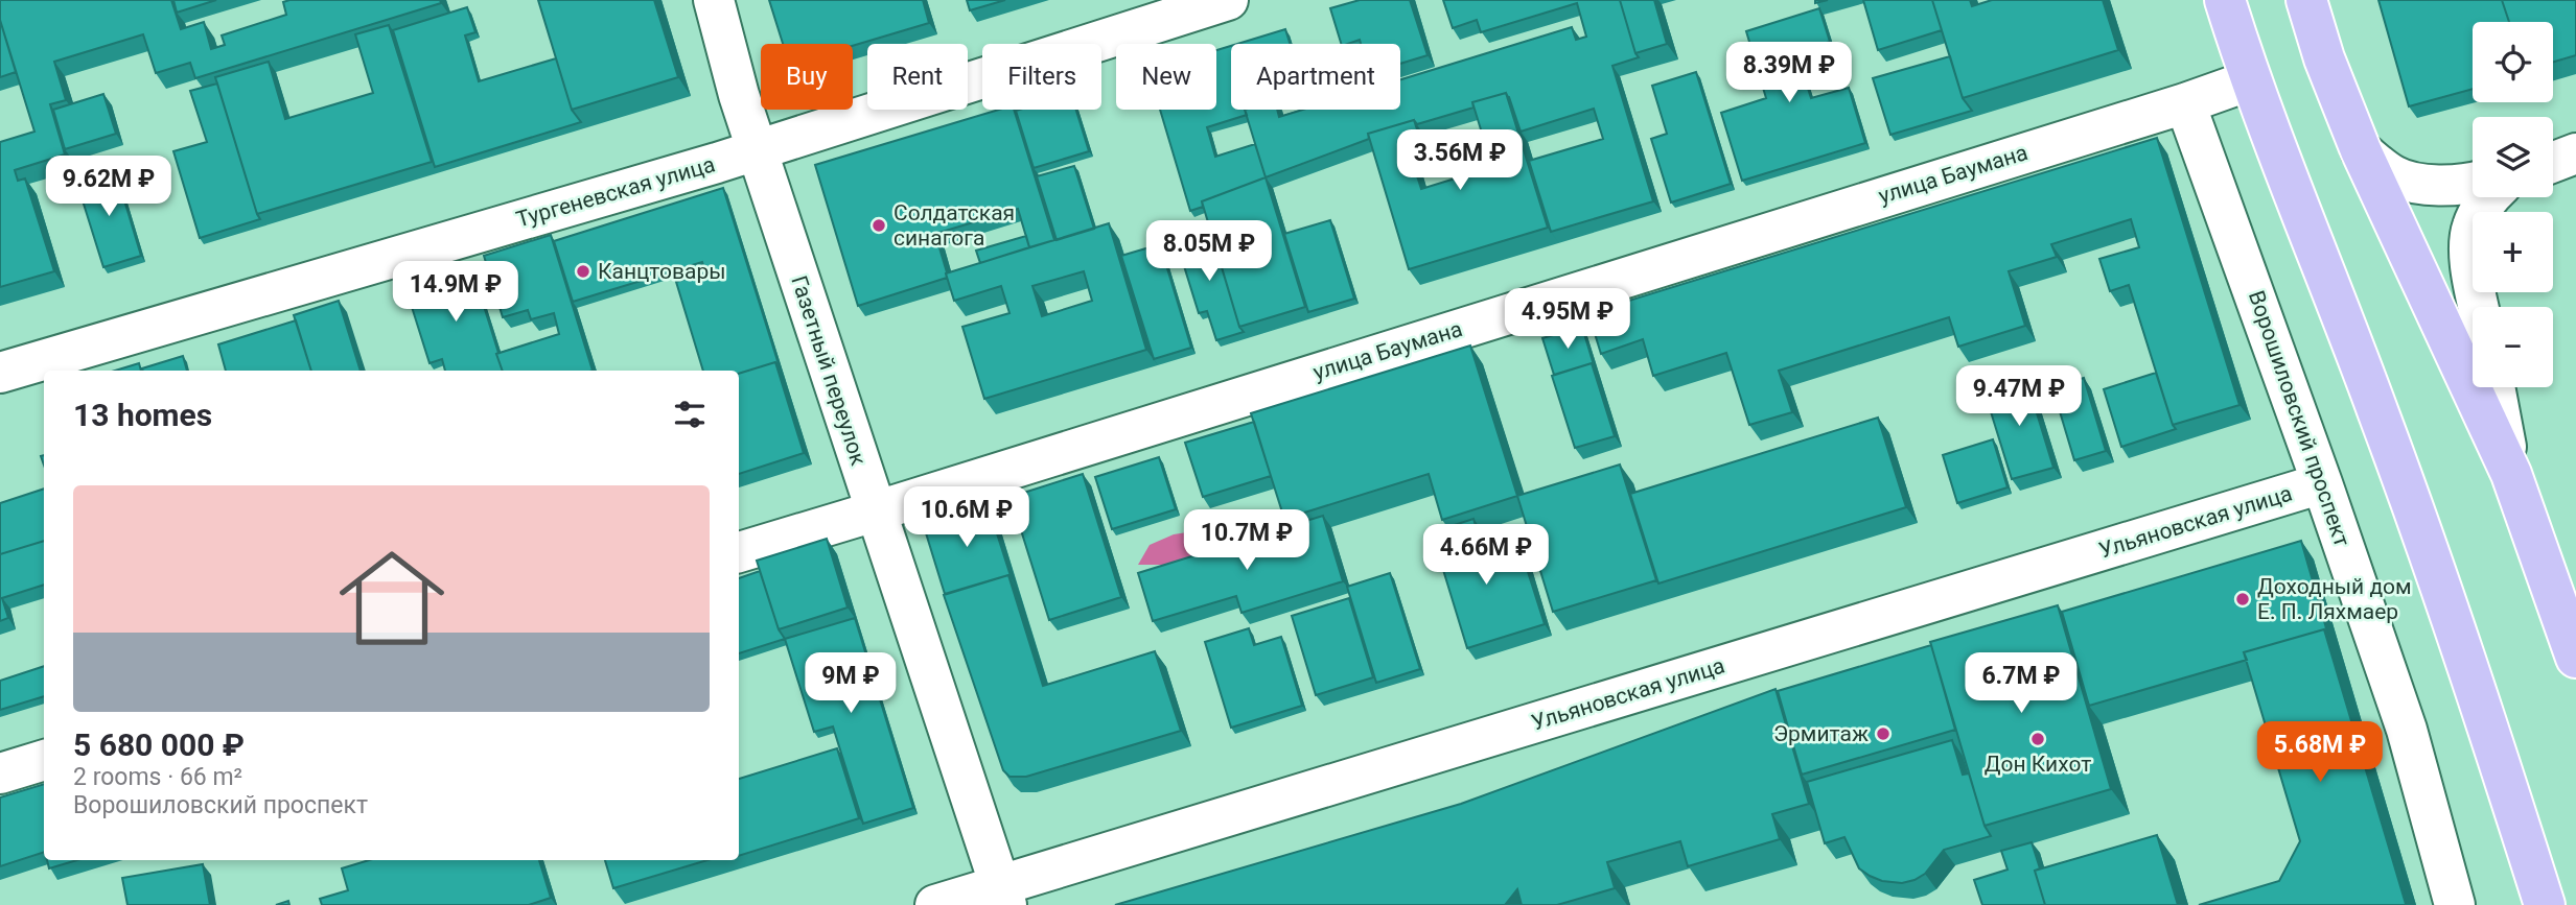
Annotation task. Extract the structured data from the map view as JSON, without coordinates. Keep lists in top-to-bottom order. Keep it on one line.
{"streets":{"street":["улица Баумана","Тургеневская улица","Газетный переулок","Ворошиловский проспект","Ульяновская улица"]},"crossings":[["улица Баумана","Газетный переулок"],["улица Баумана","Ворошиловский проспект"],["Тургеневская улица","Газетный переулок"],["Газетный переулок","Ульяновская улица"],["Ворошиловский проспект","Ульяновская улица"]],"places":["Солдатская синагога","Канцтовары","Доходный дом Е. П. Ляхмаер","Эрмитаж","Дон Кихот"],"page":{"map_buttons":["+","−"],"price":["8.39M ₽","3.56M ₽","9.62M ₽","8.05M ₽","14.9M ₽","4.95M ₽","9.47M ₽","10.6M ₽","10.7M ₽","4.66M ₽","9M ₽","6.7M ₽","5.68M ₽"],"chip":["Buy","Rent","Filters","New","Apartment"],"heading":"13 homes","list":[{"name":"5 680 000 ₽","note":"2 rooms · 66 m² · Ворошиловский проспект"}]}}
